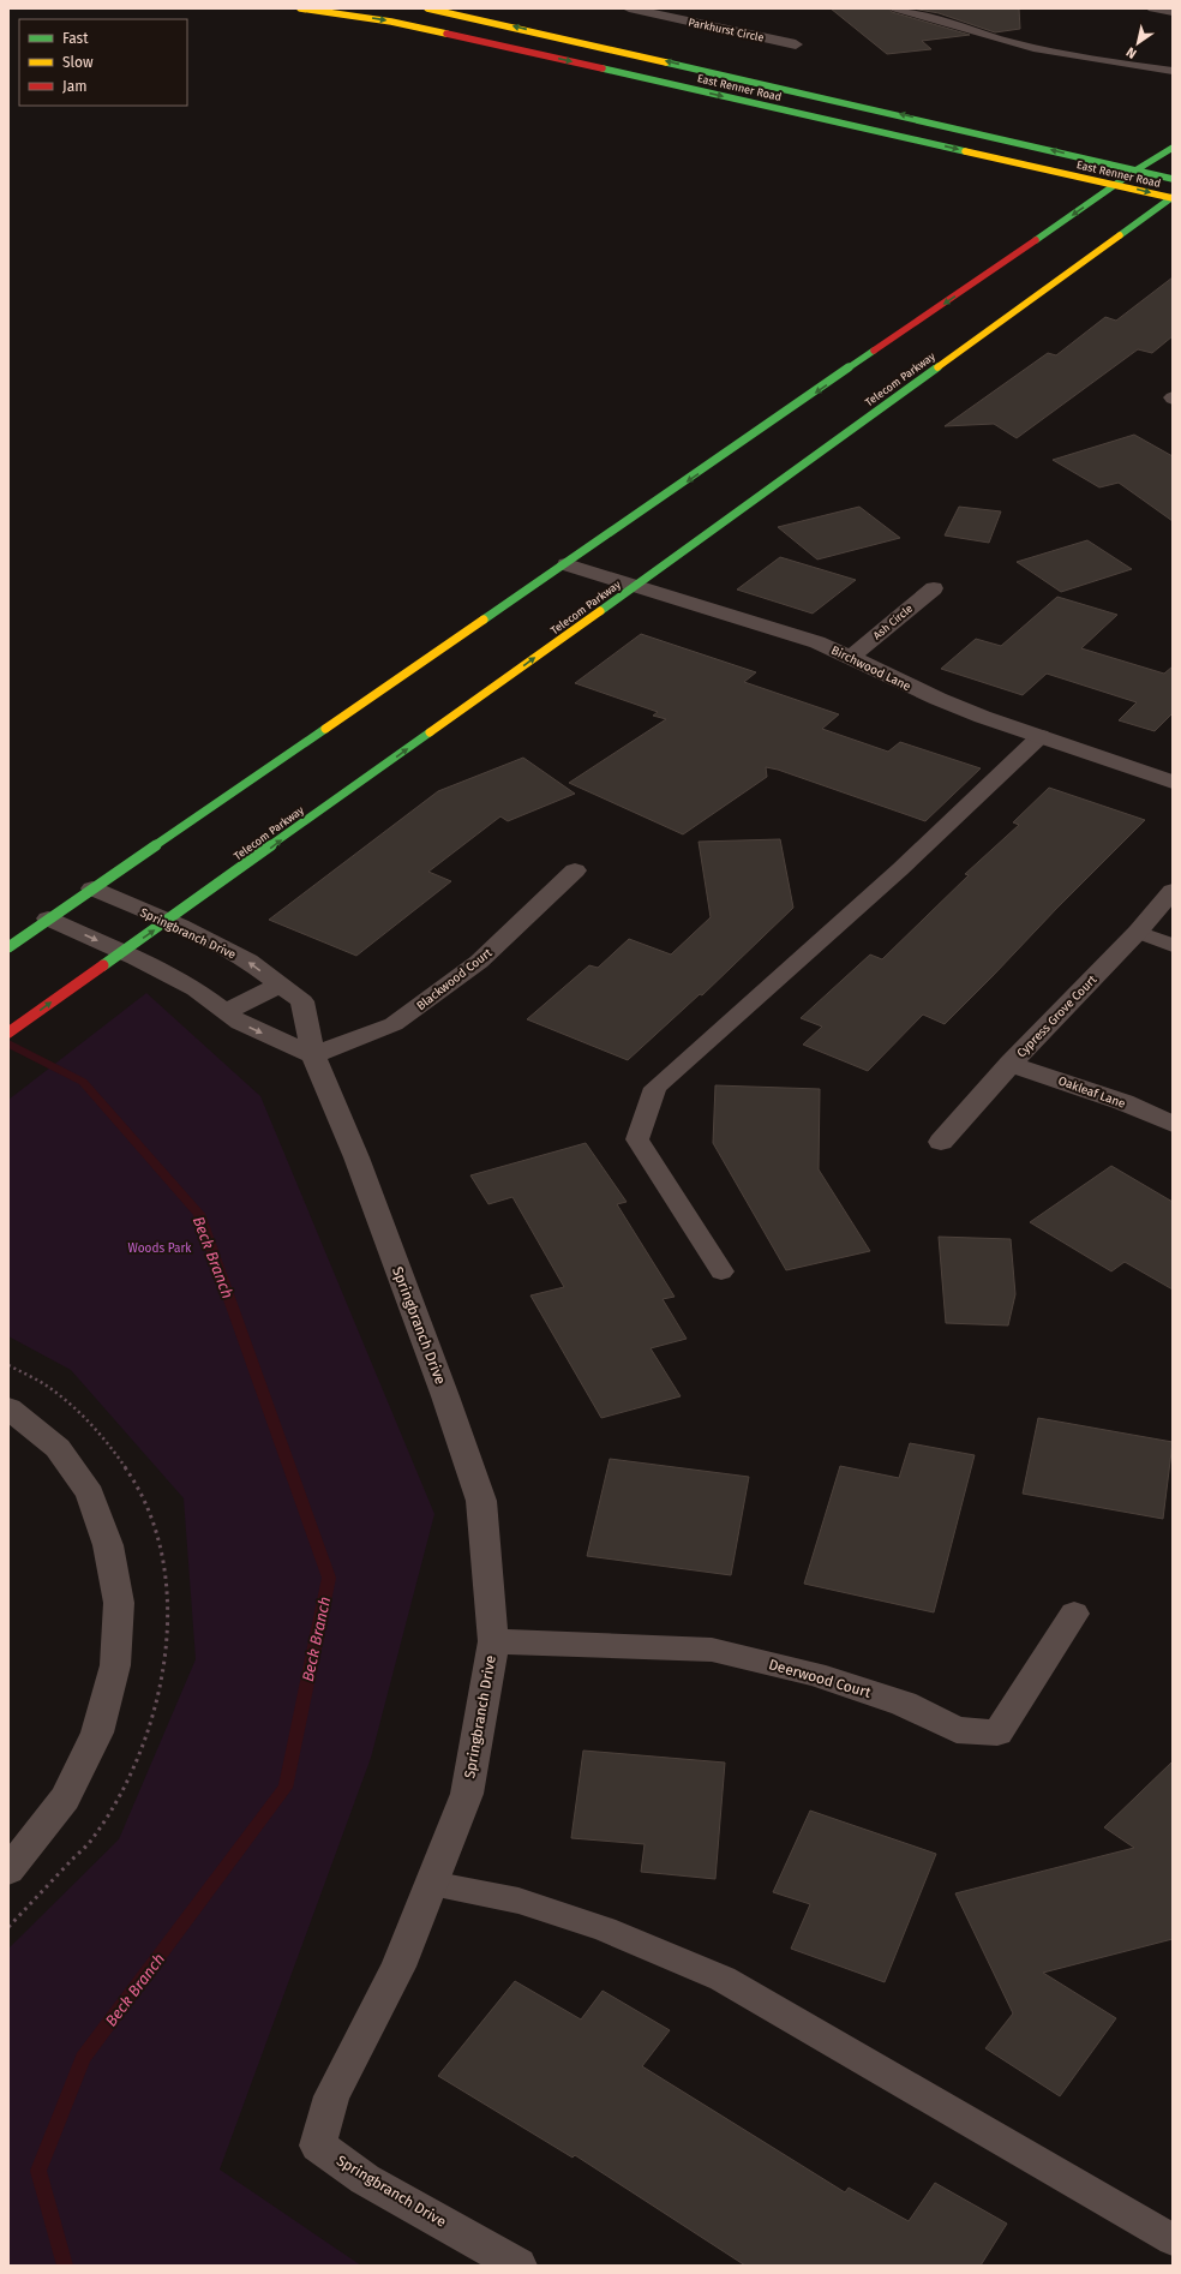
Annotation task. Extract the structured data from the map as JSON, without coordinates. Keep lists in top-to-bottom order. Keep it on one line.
{"streets":{"street":["Parkhurst Circle","East Renner Road","Telecom Parkway","Ash Circle","Birchwood Lane","Springbranch Drive","Blackwood Court","Cypress Grove Court","Oakleaf Lane","Deerwood Court"]},"crossings":[["East Renner Road","Telecom Parkway"],["Telecom Parkway","Birchwood Lane"],["Telecom Parkway","Springbranch Drive"],["Ash Circle","Birchwood Lane"],["Springbranch Drive","Blackwood Court"],["Springbranch Drive","Deerwood Court"],["Cypress Grove Court","Oakleaf Lane"]],"water":["Beck Branch"],"parks":["Woods Park"],"legend":["Fast","Slow","Jam"],"north":"bottom left"}
